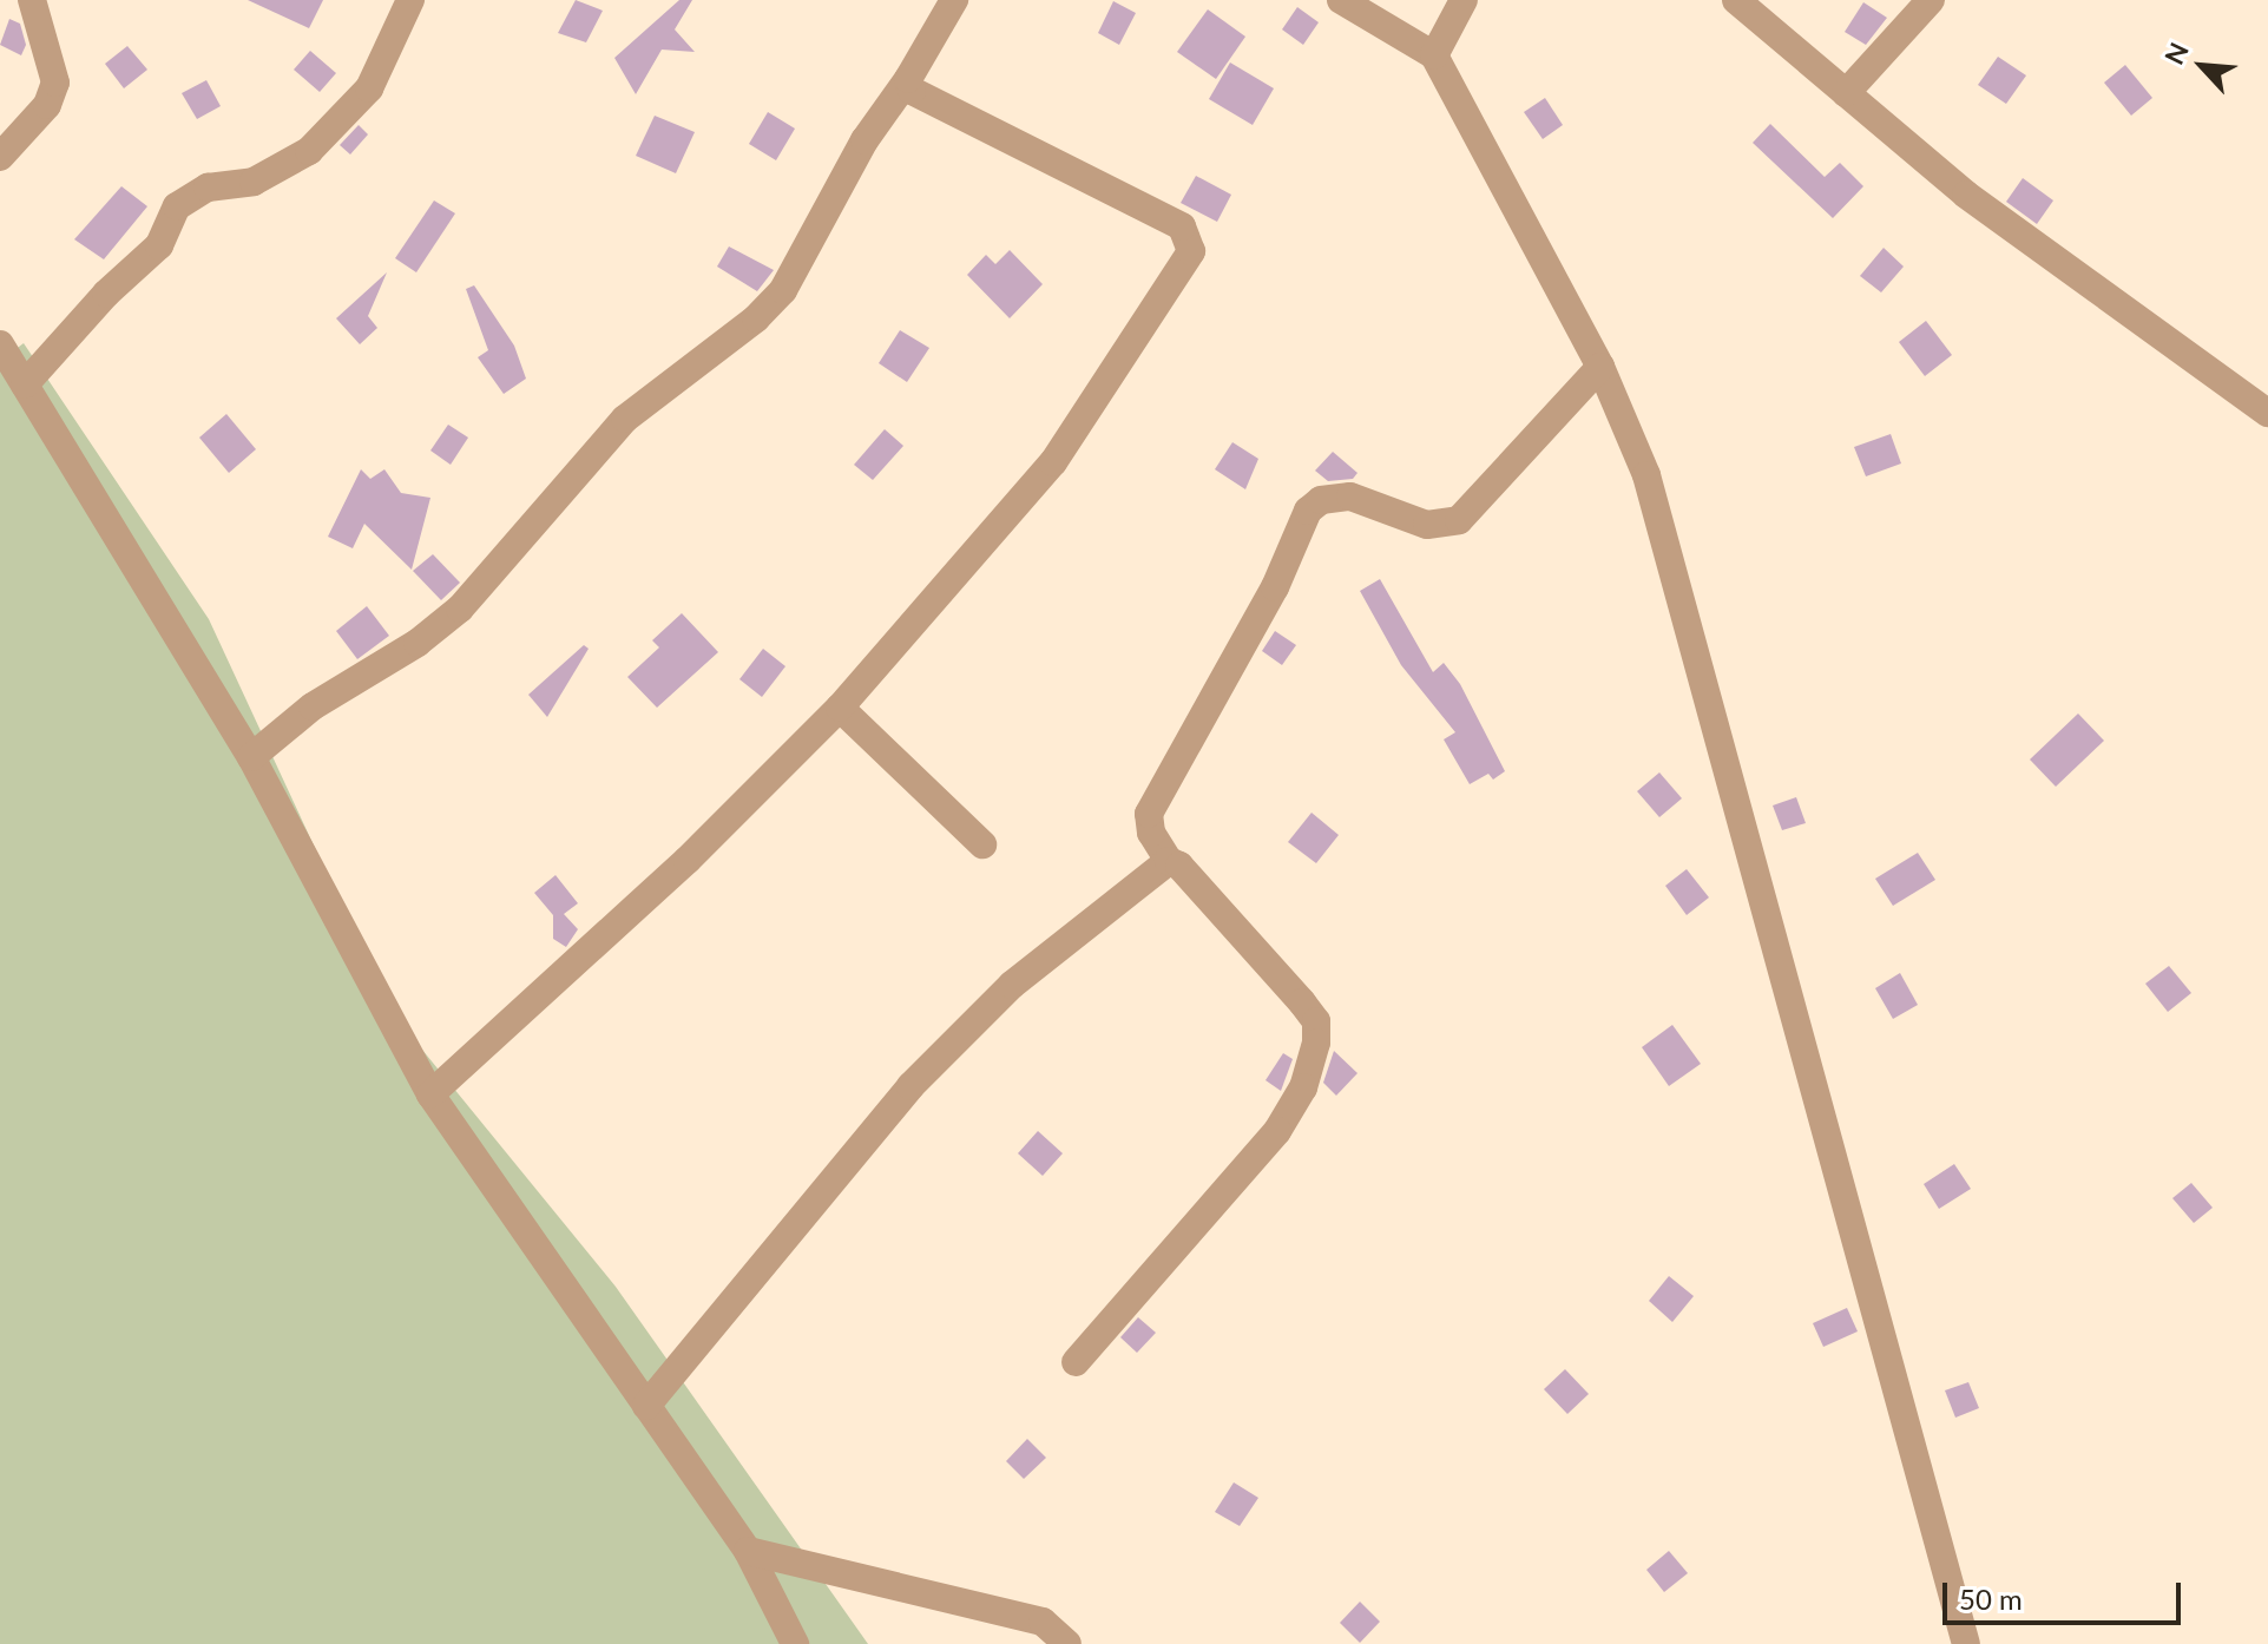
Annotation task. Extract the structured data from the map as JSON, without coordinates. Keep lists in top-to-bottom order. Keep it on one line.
{"scale_bar":"50 m","north":"top left"}
